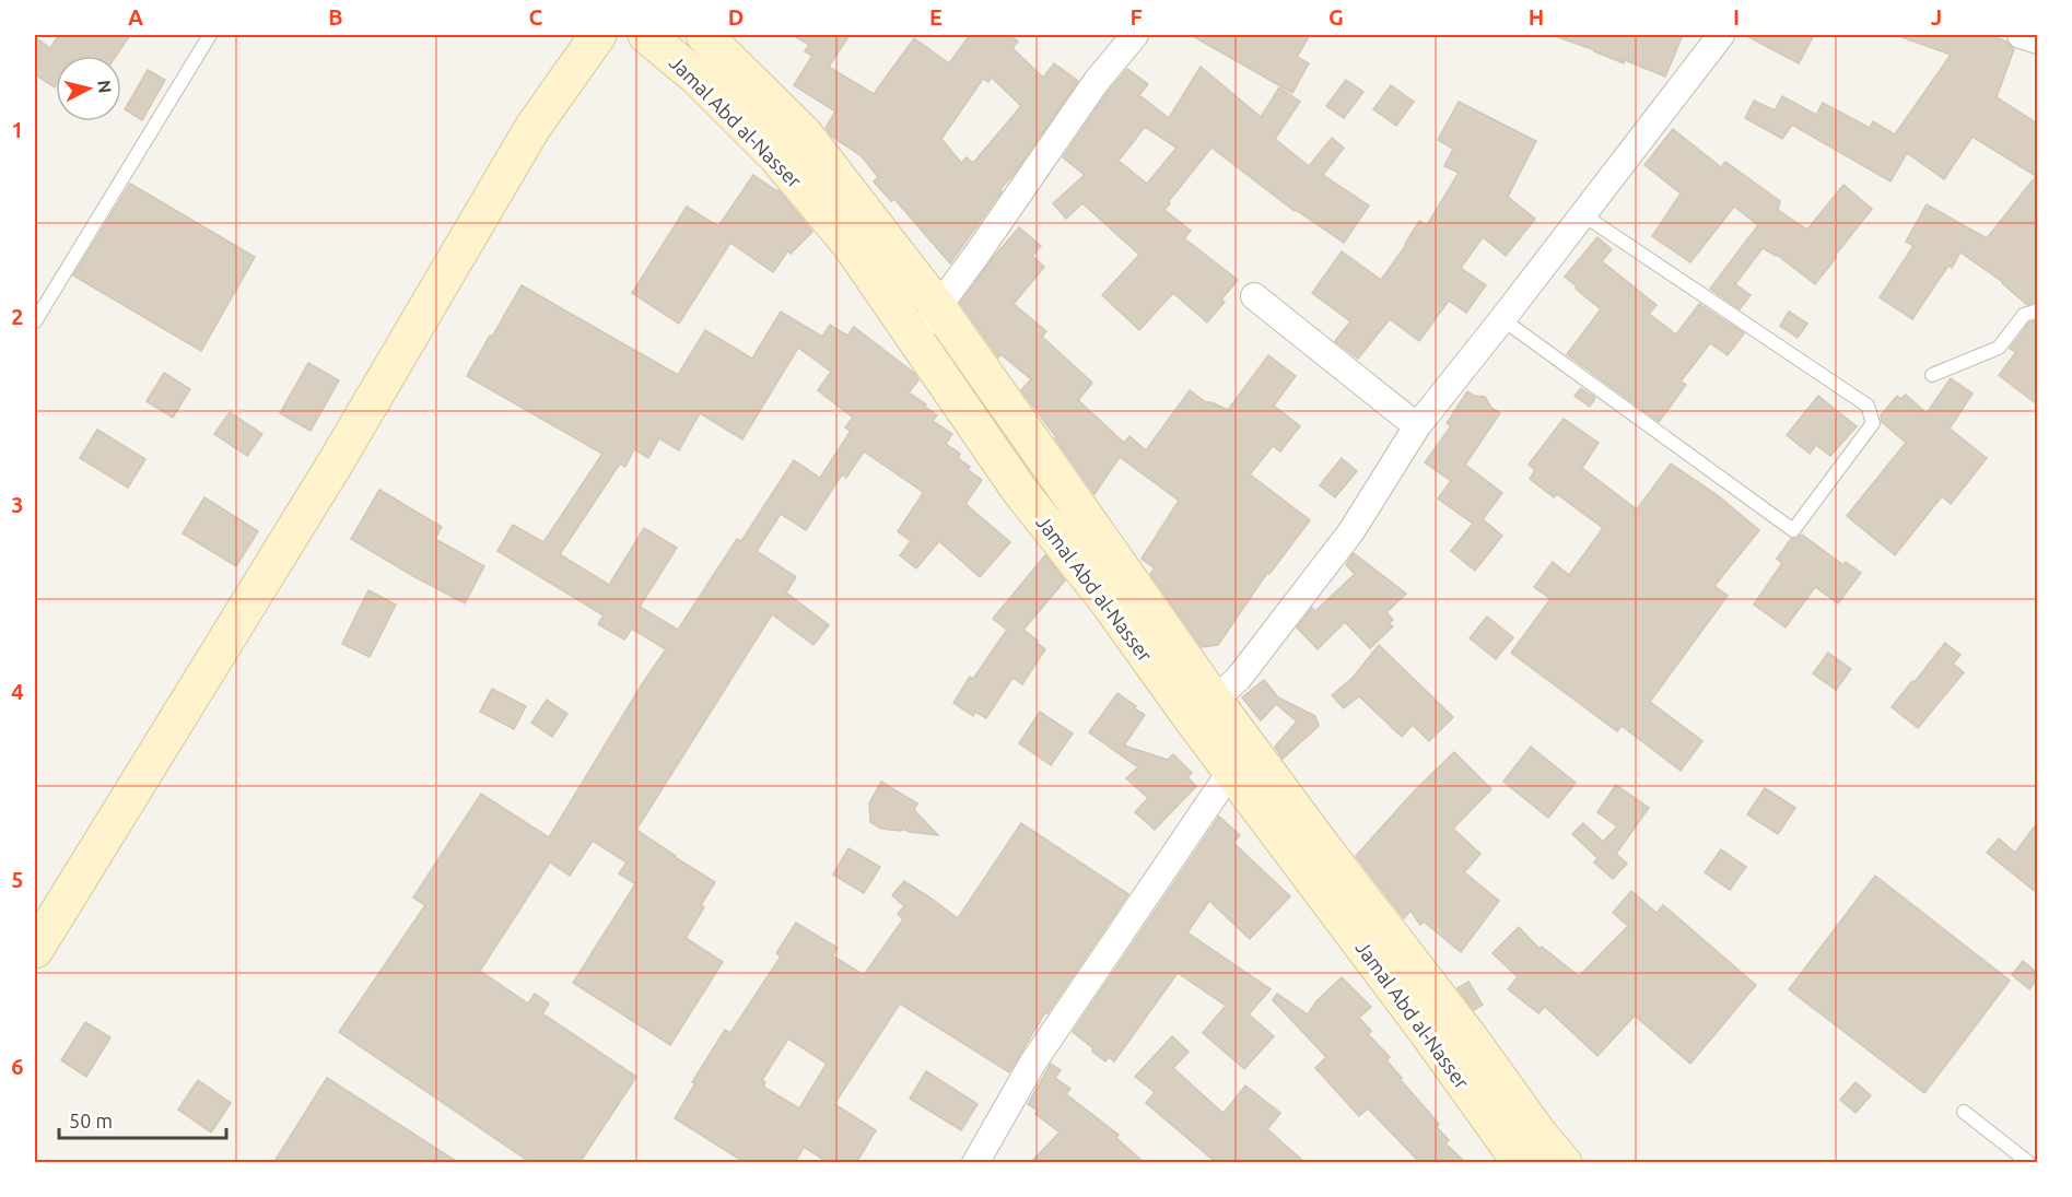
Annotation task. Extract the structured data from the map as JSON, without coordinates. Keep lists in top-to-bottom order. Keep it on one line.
{"streets":{"main road":["Jamal Abd al-Nasser"]},"scale_bar":"50 m","north":"right","grid":{"columns":["A","B","C","D","E","F","G","H","I","J"],"rows":["1","2","3","4","5","6"]}}
